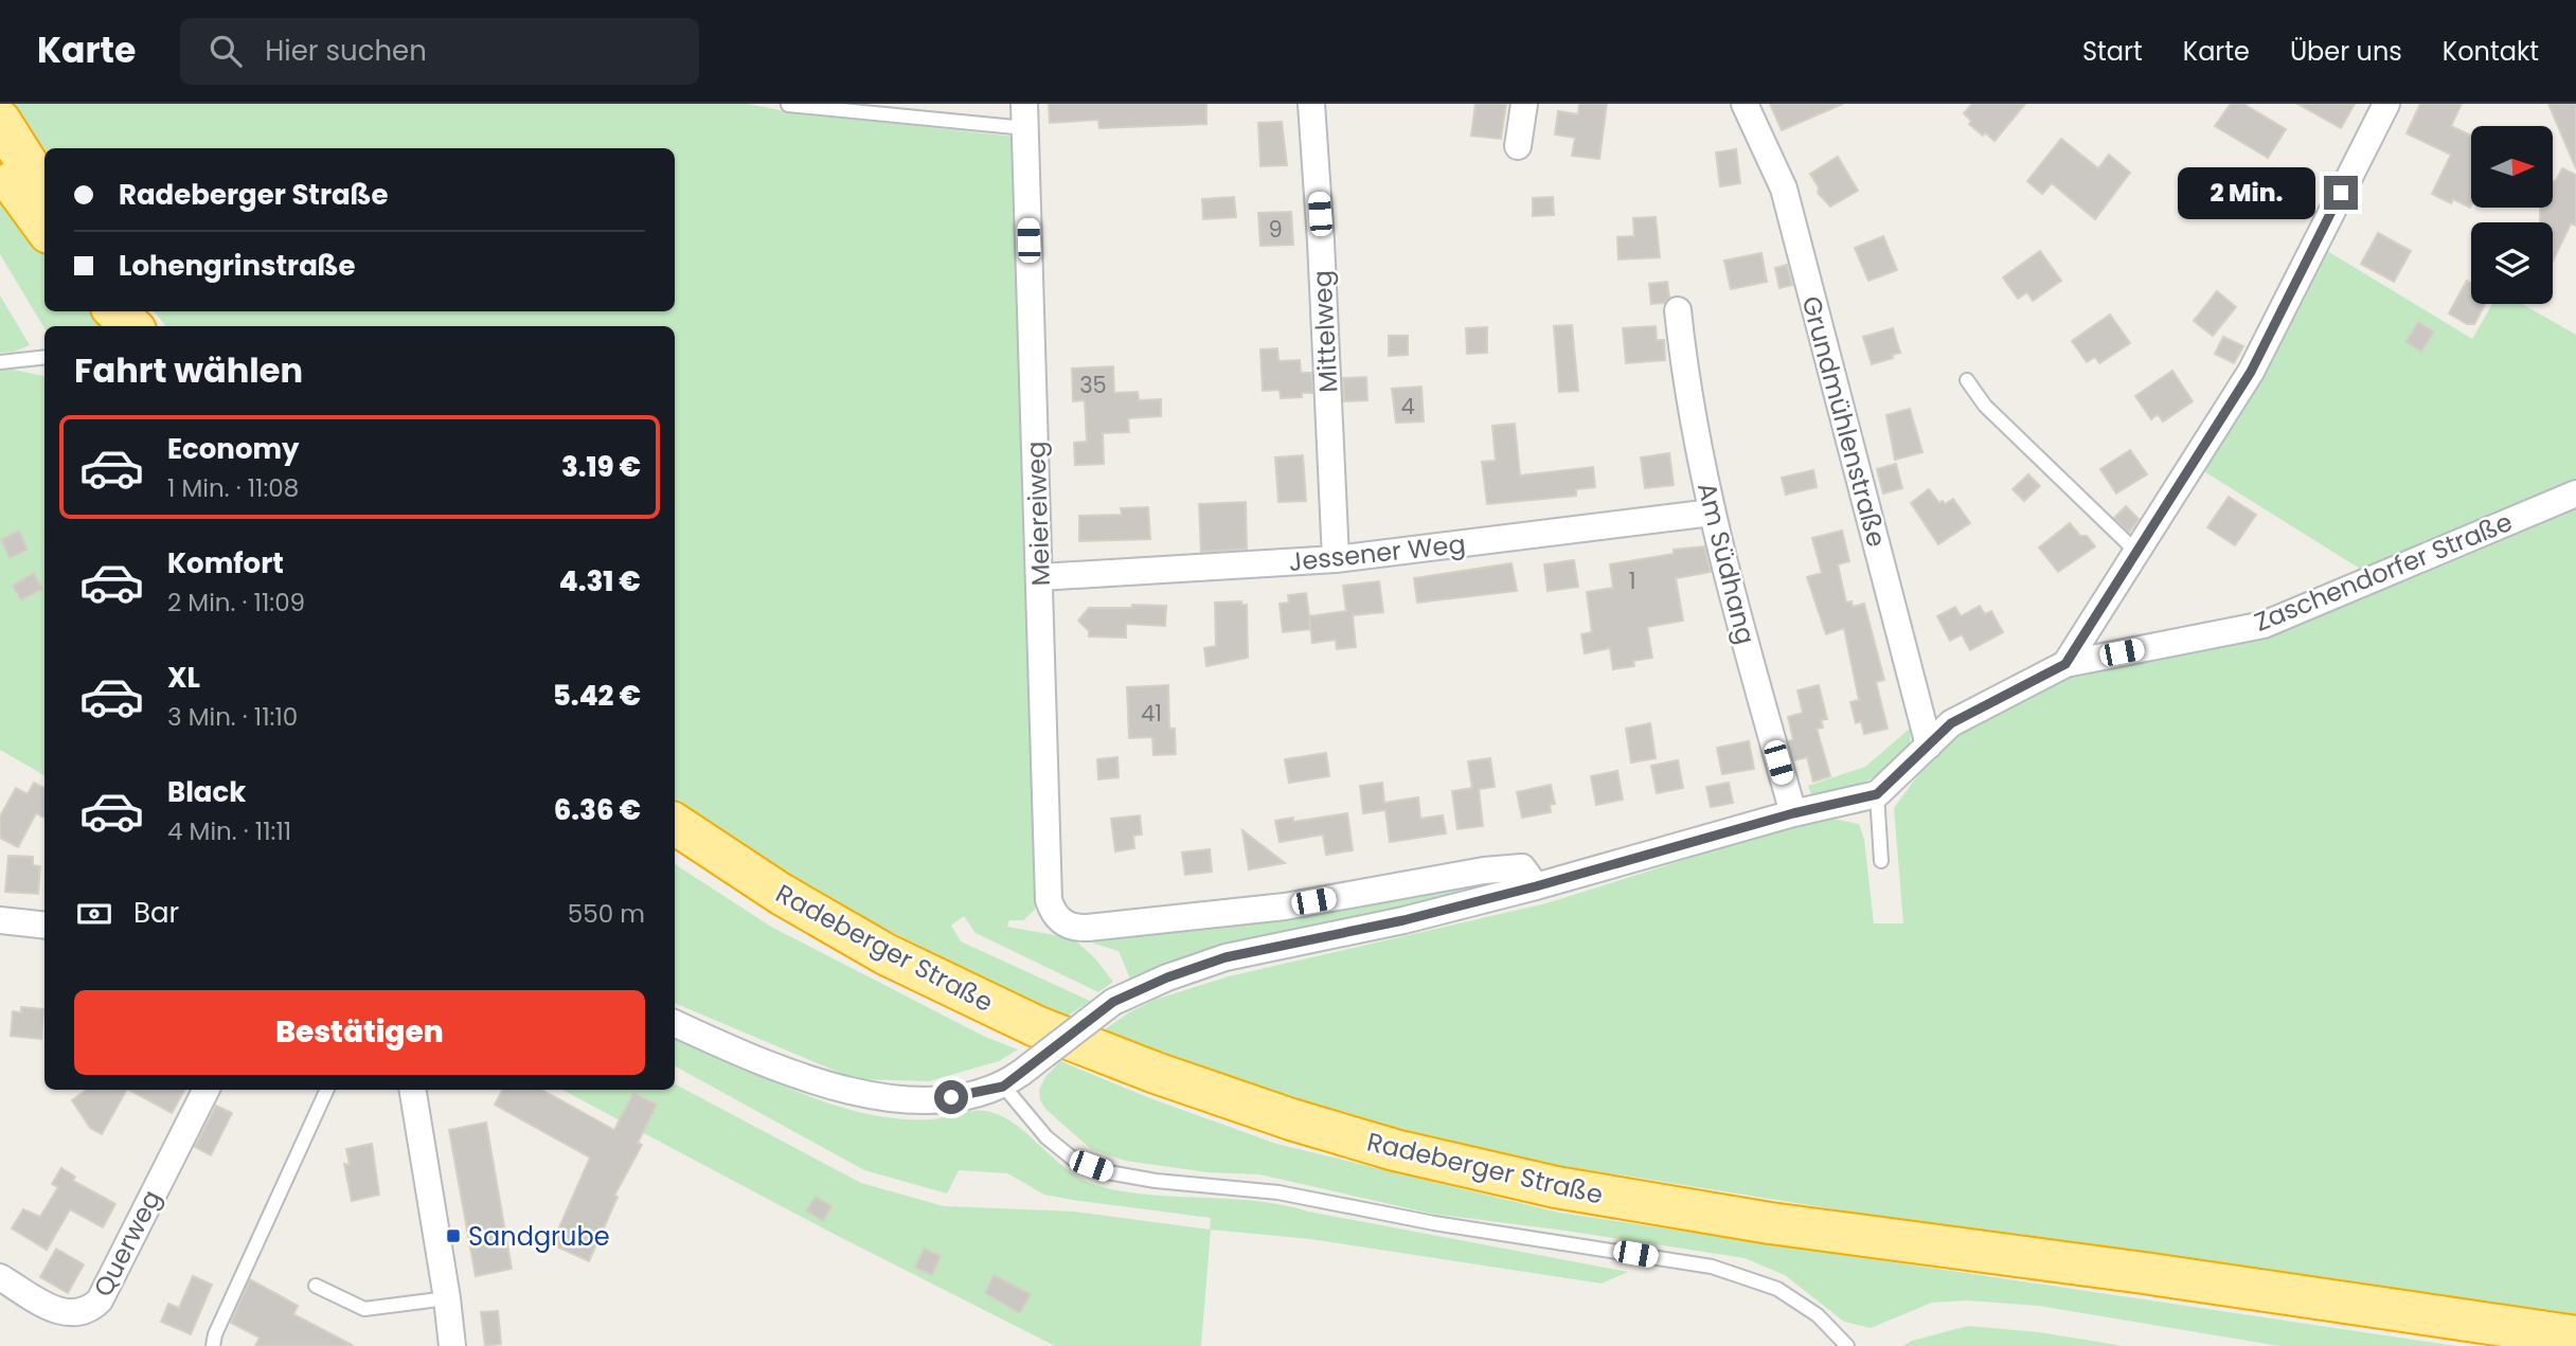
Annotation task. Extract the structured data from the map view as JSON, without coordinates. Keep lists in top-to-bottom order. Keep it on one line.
{"streets":{"highway":["Radeberger Straße"],"street":["Mittelweg","Grundmühlenstraße","Meiereiweg","Jessener Weg","Am Südhang","Zaschendorfer Straße","Querweg"]},"crossings":[["Mittelweg","Jessener Weg"],["Grundmühlenstraße","Zaschendorfer Straße"],["Meiereiweg","Jessener Weg"],["Jessener Weg","Am Südhang"]],"places":{"transit":["Sandgrube"]},"house_numbers":["9","35","4","1","41"],"north":"right","page":{"header":"Karte","search":"Hier suchen","nav":["Start","Karte","Über uns","Kontakt"],"banner":["Radeberger Straße","Lohengrinstraße"],"bubble":"2 Min.","heading":"Fahrt wählen","list":[{"name":"Economy","note":"1 Min. · 11:08","value":"3.19 €"},{"name":"Komfort","note":"2 Min. · 11:09","value":"4.31 €"},{"name":"XL","note":"3 Min. · 11:10","value":"5.42 €"},{"name":"Black","note":"4 Min. · 11:11","value":"6.36 €"}],"pay":["Bar","550 m"],"buttons":"Bestätigen"}}
